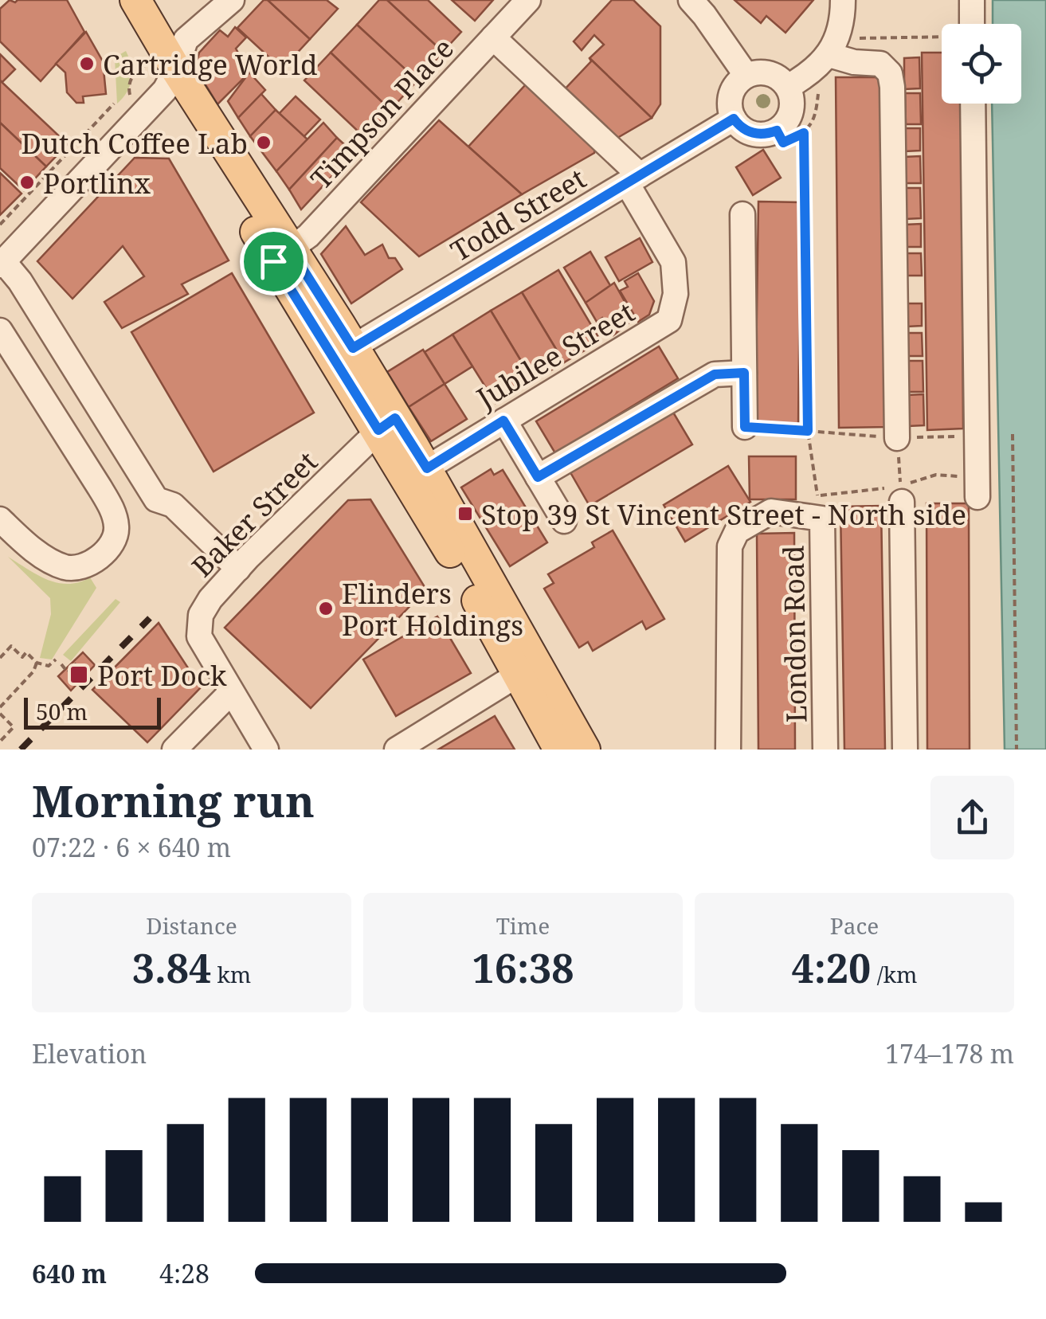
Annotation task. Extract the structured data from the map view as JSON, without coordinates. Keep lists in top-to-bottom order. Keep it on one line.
{"streets":{"street":["Timpson Place","Todd Street","Jubilee Street","Baker Street","London Road"]},"crossings":[["Todd Street","Jubilee Street"]],"places":{"other":["Cartridge World","Dutch Coffee Lab","Portlinx","Flinders Port Holdings"],"transit":["Stop 39 St Vincent Street - North side","Port Dock"]},"scale_bar":"50 m","page":{"scale":"50 m","heading":["Morning run","07:22 · 6 × 640 m"],"stats":[["Distance","3.84 km"],["Time","16:38"],["Pace","4:20 /km"]],"chart":["Elevation","174–178 m"],"list":[{"name":"640 m","note":"4:28"}]}}
